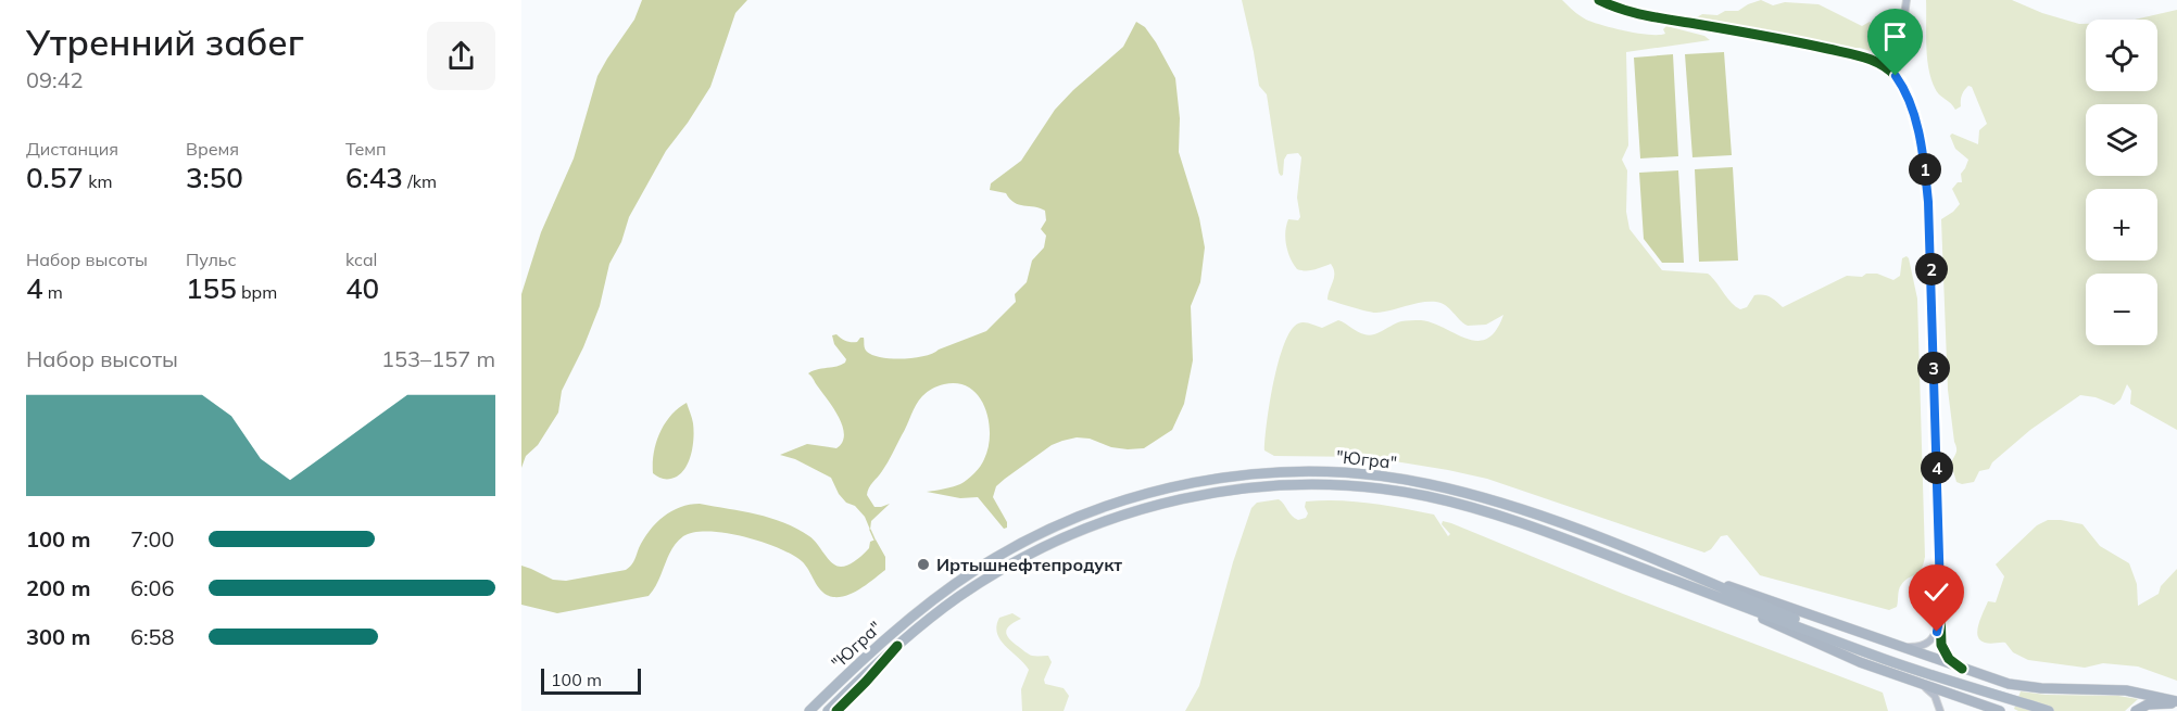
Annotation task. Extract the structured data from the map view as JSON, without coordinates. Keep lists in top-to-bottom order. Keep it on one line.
{"streets":{"highway":["\"Югра\""]},"places":["Иртышнефтепродукт"],"scale_bar":"100 m","page":{"heading":["Утренний забег","09:42"],"map_buttons":["+","−"],"stats":[["Дистанция","0.57 km"],["Время","3:50"],["Темп","6:43 /km"],["Набор высоты","4 m"],["Пульс","155 bpm"],["kcal","40"]],"pins":["1","2","3","4"],"chart":["Набор высоты","153–157 m"],"list":[{"name":"100 m","note":"7:00"},{"name":"200 m","note":"6:06"},{"name":"300 m","note":"6:58"}],"scale":"100 m"}}
